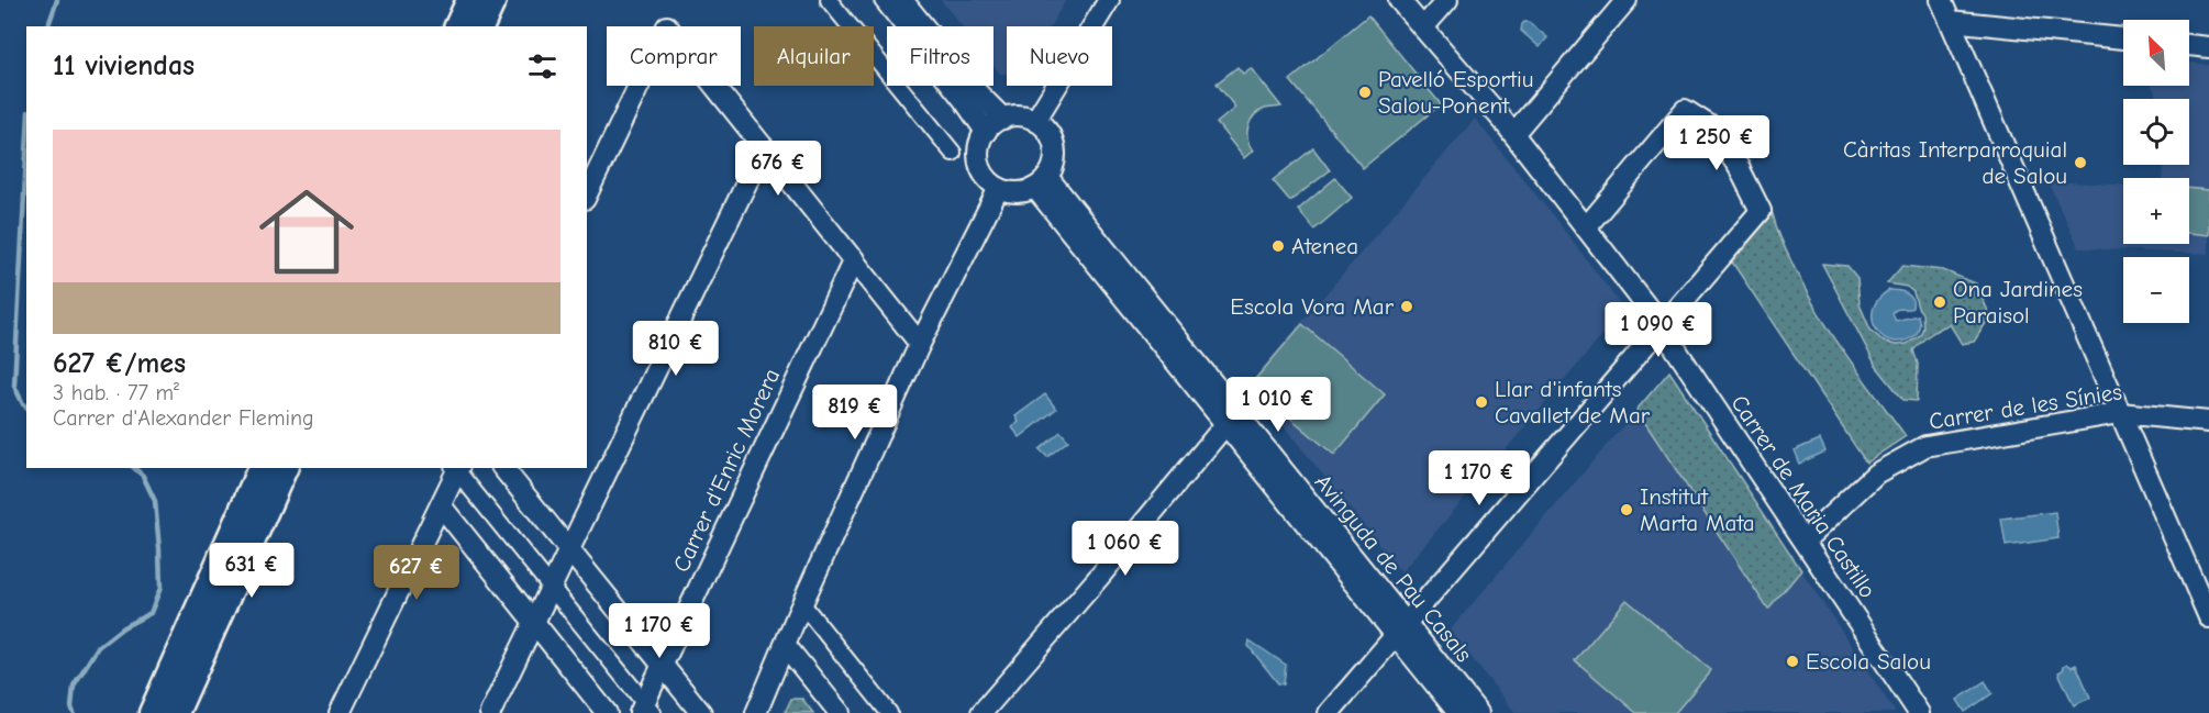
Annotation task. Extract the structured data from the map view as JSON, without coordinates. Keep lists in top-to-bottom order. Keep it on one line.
{"streets":{"street":["Carrer de les Sínies","Carrer d'Enric Morera","Carrer de Maria Castillo","Avinguda de Pau Casals"]},"crossings":[["Carrer de les Sínies","Carrer de Maria Castillo"]],"places":["Pavelló Esportiu Salou-Ponent","Càritas Interparroquial de Salou","Atenea","Ona Jardines Paraisol","Escola Vora Mar","Llar d'infants Cavallet de Mar","Institut Marta Mata","Escola Salou"],"north":"top left","page":{"map_buttons":["+","−"],"chip":["Comprar","Alquilar","Filtros","Nuevo"],"heading":"11 viviendas","list":[{"name":"627 €/mes","note":"3 hab. · 77 m² · Carrer d'Alexander Fleming"}],"price":["1 250 €","676 €","1 090 €","810 €","1 010 €","819 €","1 170 €","1 060 €","631 €","627 €","1 170 €"]}}
